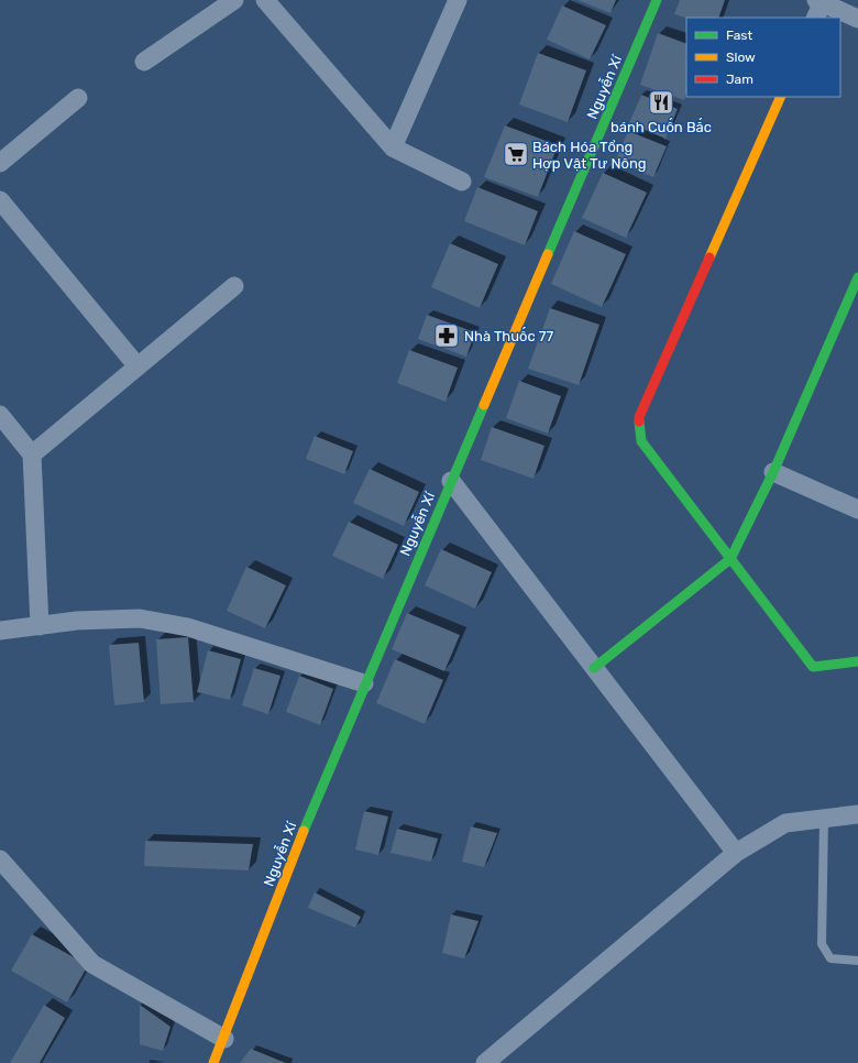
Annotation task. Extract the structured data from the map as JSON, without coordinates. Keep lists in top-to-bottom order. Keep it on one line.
{"streets":{"street":["Nguyễn Xí"]},"places":{"restaurant":["bánh Cuốn Bắc"],"supermarket":["Bách Hóa Tổng Hợp Vật Tư Nông"],"pharmacy":["Nhà Thuốc 77"]},"legend":["Fast","Slow","Jam"]}
